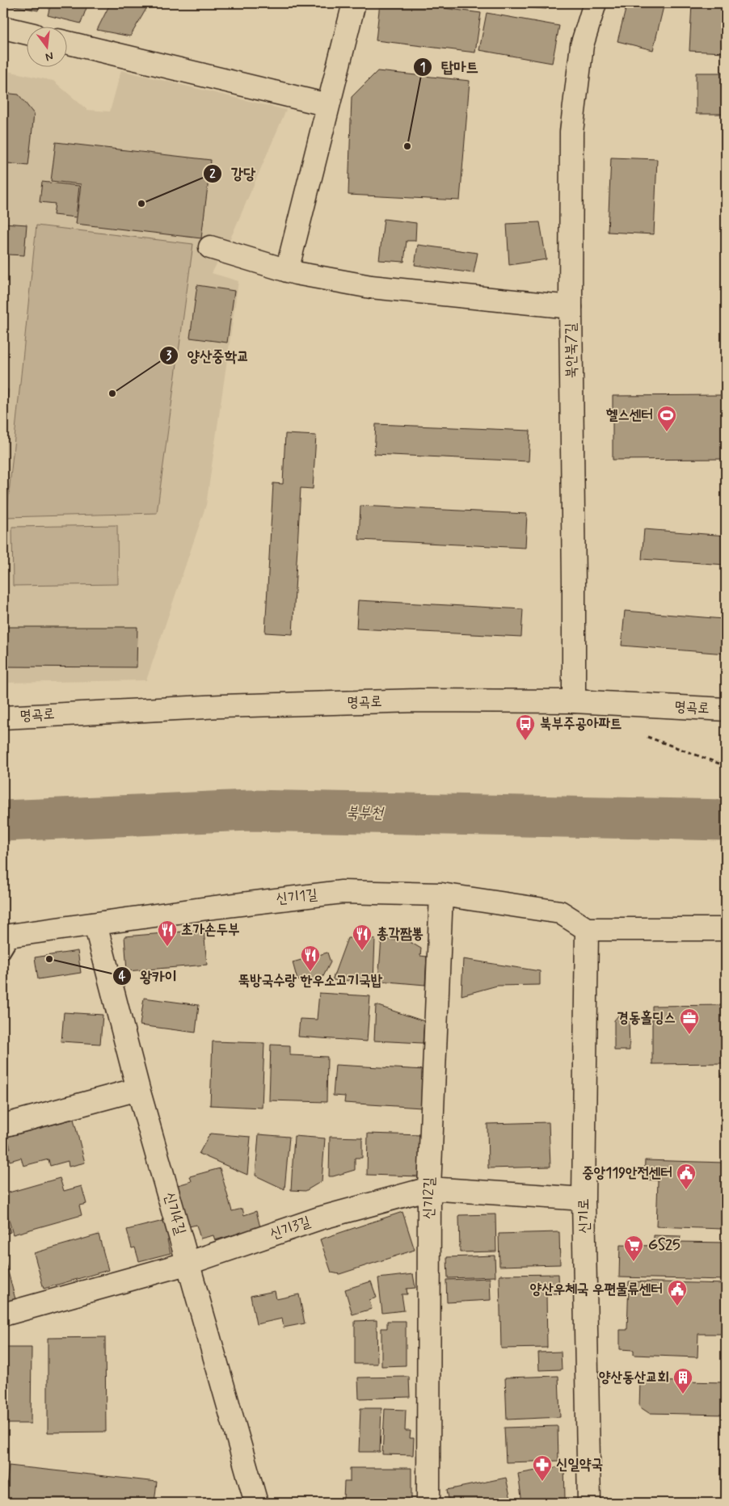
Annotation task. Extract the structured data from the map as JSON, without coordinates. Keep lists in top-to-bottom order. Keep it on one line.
{"streets":{"street":["북안북7길","명곡로","신기1길","신기2길","신기4길","신기로","신기3길"]},"crossings":[["북안북7길","명곡로"],["신기1길","신기2길"],["신기1길","신기4길"],["신기1길","신기로"],["신기2길","신기3길"],["신기4길","신기3길"],["신기로","신기3길"]],"water":["북부천"],"places":{"other":["탑마트","강당","양산중학교","왕카이"],"sports":["헬스센터"],"bus stop":["북부주공아파트"],"restaurant":["초가손두부","총각짬뽕","뚝방국수랑 한우소고기국밥"],"office":["경동홀딩스"],"public building":["중앙119안전센터","양산우체국 우편물류센터"],"supermarket":["GS25"],"building":["양산동산교회"],"pharmacy":["신일약국"]},"north":"bottom"}
